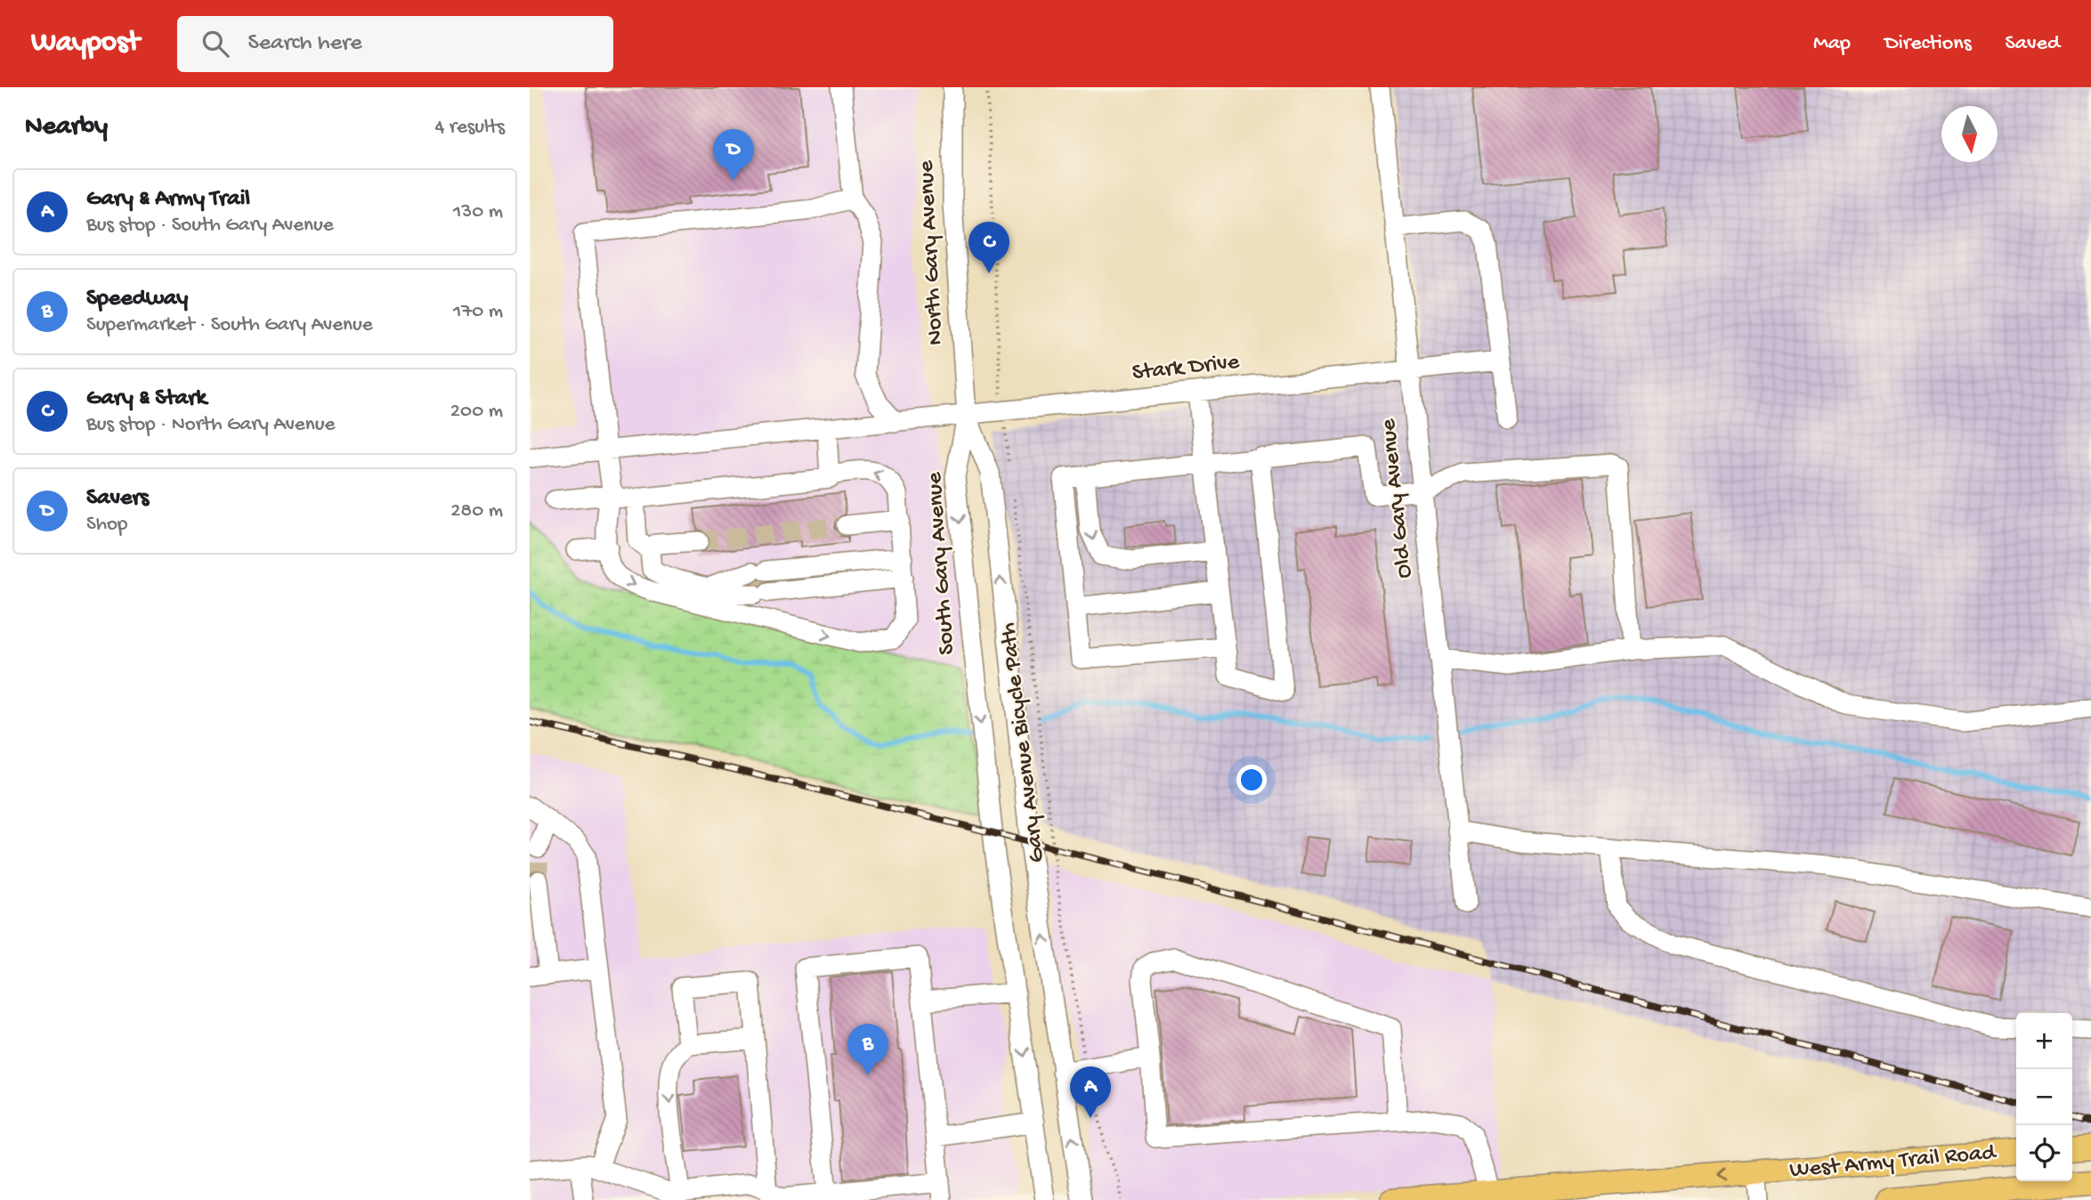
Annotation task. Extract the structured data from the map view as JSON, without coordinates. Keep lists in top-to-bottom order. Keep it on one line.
{"streets":{"main road":["West Army Trail Road"],"street":["North Gary Avenue","Stark Drive","Old Gary Avenue","South Gary Avenue"],"path":["Gary Avenue Bicycle Path"]},"crossings":[["North Gary Avenue","Stark Drive"],["North Gary Avenue","South Gary Avenue"],["Stark Drive","Old Gary Avenue"],["Stark Drive","South Gary Avenue"]],"north":"bottom","page":{"header":"Waypost","search":"Search here","nav":["Map","Directions","Saved"],"heading":["Nearby","4 results"],"pins":["D","C","B","A"],"list":[{"mark":"A","name":"Gary & Army Trail","note":"Bus stop · South Gary Avenue","value":"130 m"},{"mark":"B","name":"Speedway","note":"Supermarket · South Gary Avenue","value":"170 m"},{"mark":"C","name":"Gary & Stark","note":"Bus stop · North Gary Avenue","value":"200 m"},{"mark":"D","name":"Savers","note":"Shop","value":"280 m"}],"map_buttons":["+","−"]}}
